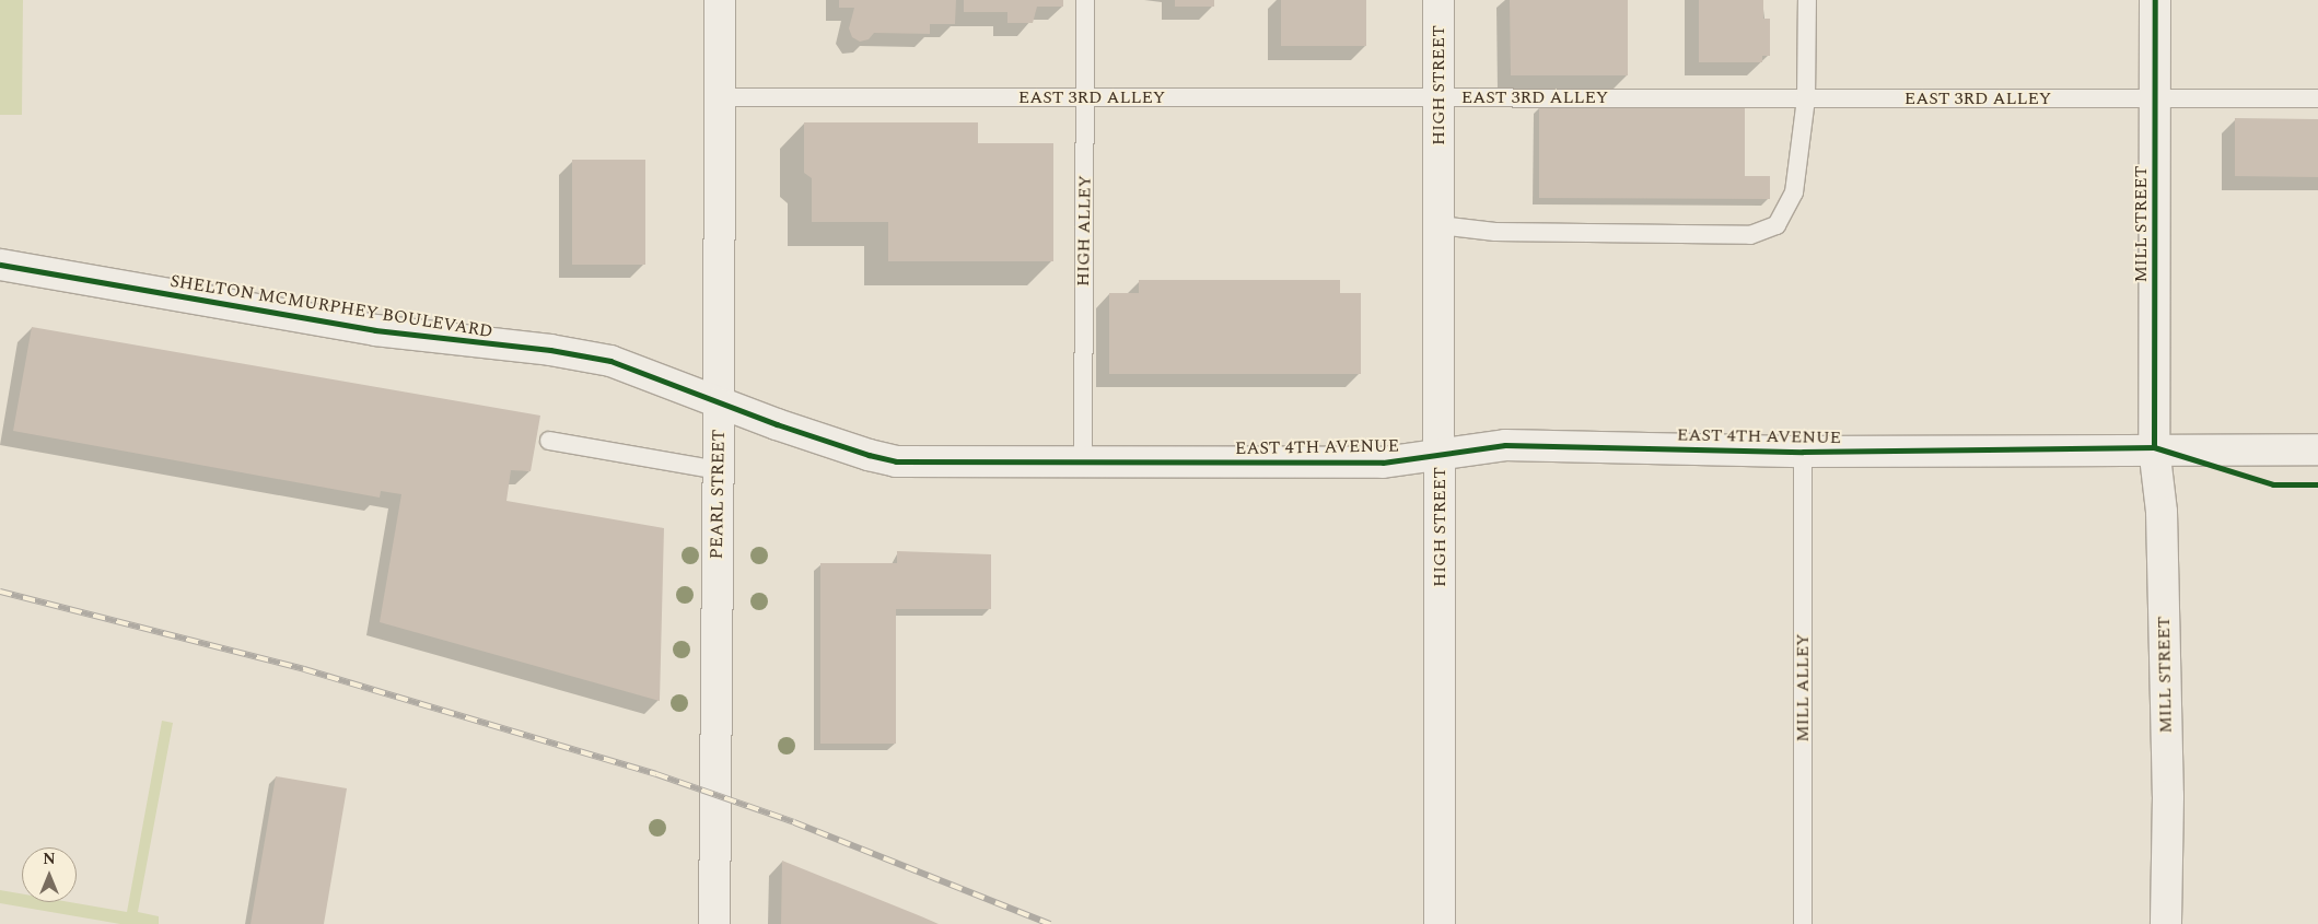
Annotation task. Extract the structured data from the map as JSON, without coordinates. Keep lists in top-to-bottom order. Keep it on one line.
{"streets":{"street":["HIGH STREET","MILL STREET","SHELTON MCMURPHEY BOULEVARD","EAST 4TH AVENUE","PEARL STREET"],"lane":["EAST 3RD ALLEY","HIGH ALLEY","MILL ALLEY"]},"crossings":[["HIGH STREET","EAST 3RD ALLEY"],["HIGH STREET","EAST 4TH AVENUE"],["EAST 3RD ALLEY","MILL STREET"],["EAST 3RD ALLEY","HIGH ALLEY"],["EAST 3RD ALLEY","PEARL STREET"],["MILL STREET","EAST 4TH AVENUE"],["HIGH ALLEY","EAST 4TH AVENUE"],["SHELTON MCMURPHEY BOULEVARD","EAST 4TH AVENUE"],["SHELTON MCMURPHEY BOULEVARD","PEARL STREET"],["EAST 4TH AVENUE","PEARL STREET"],["EAST 4TH AVENUE","MILL ALLEY"]],"north":"top"}
